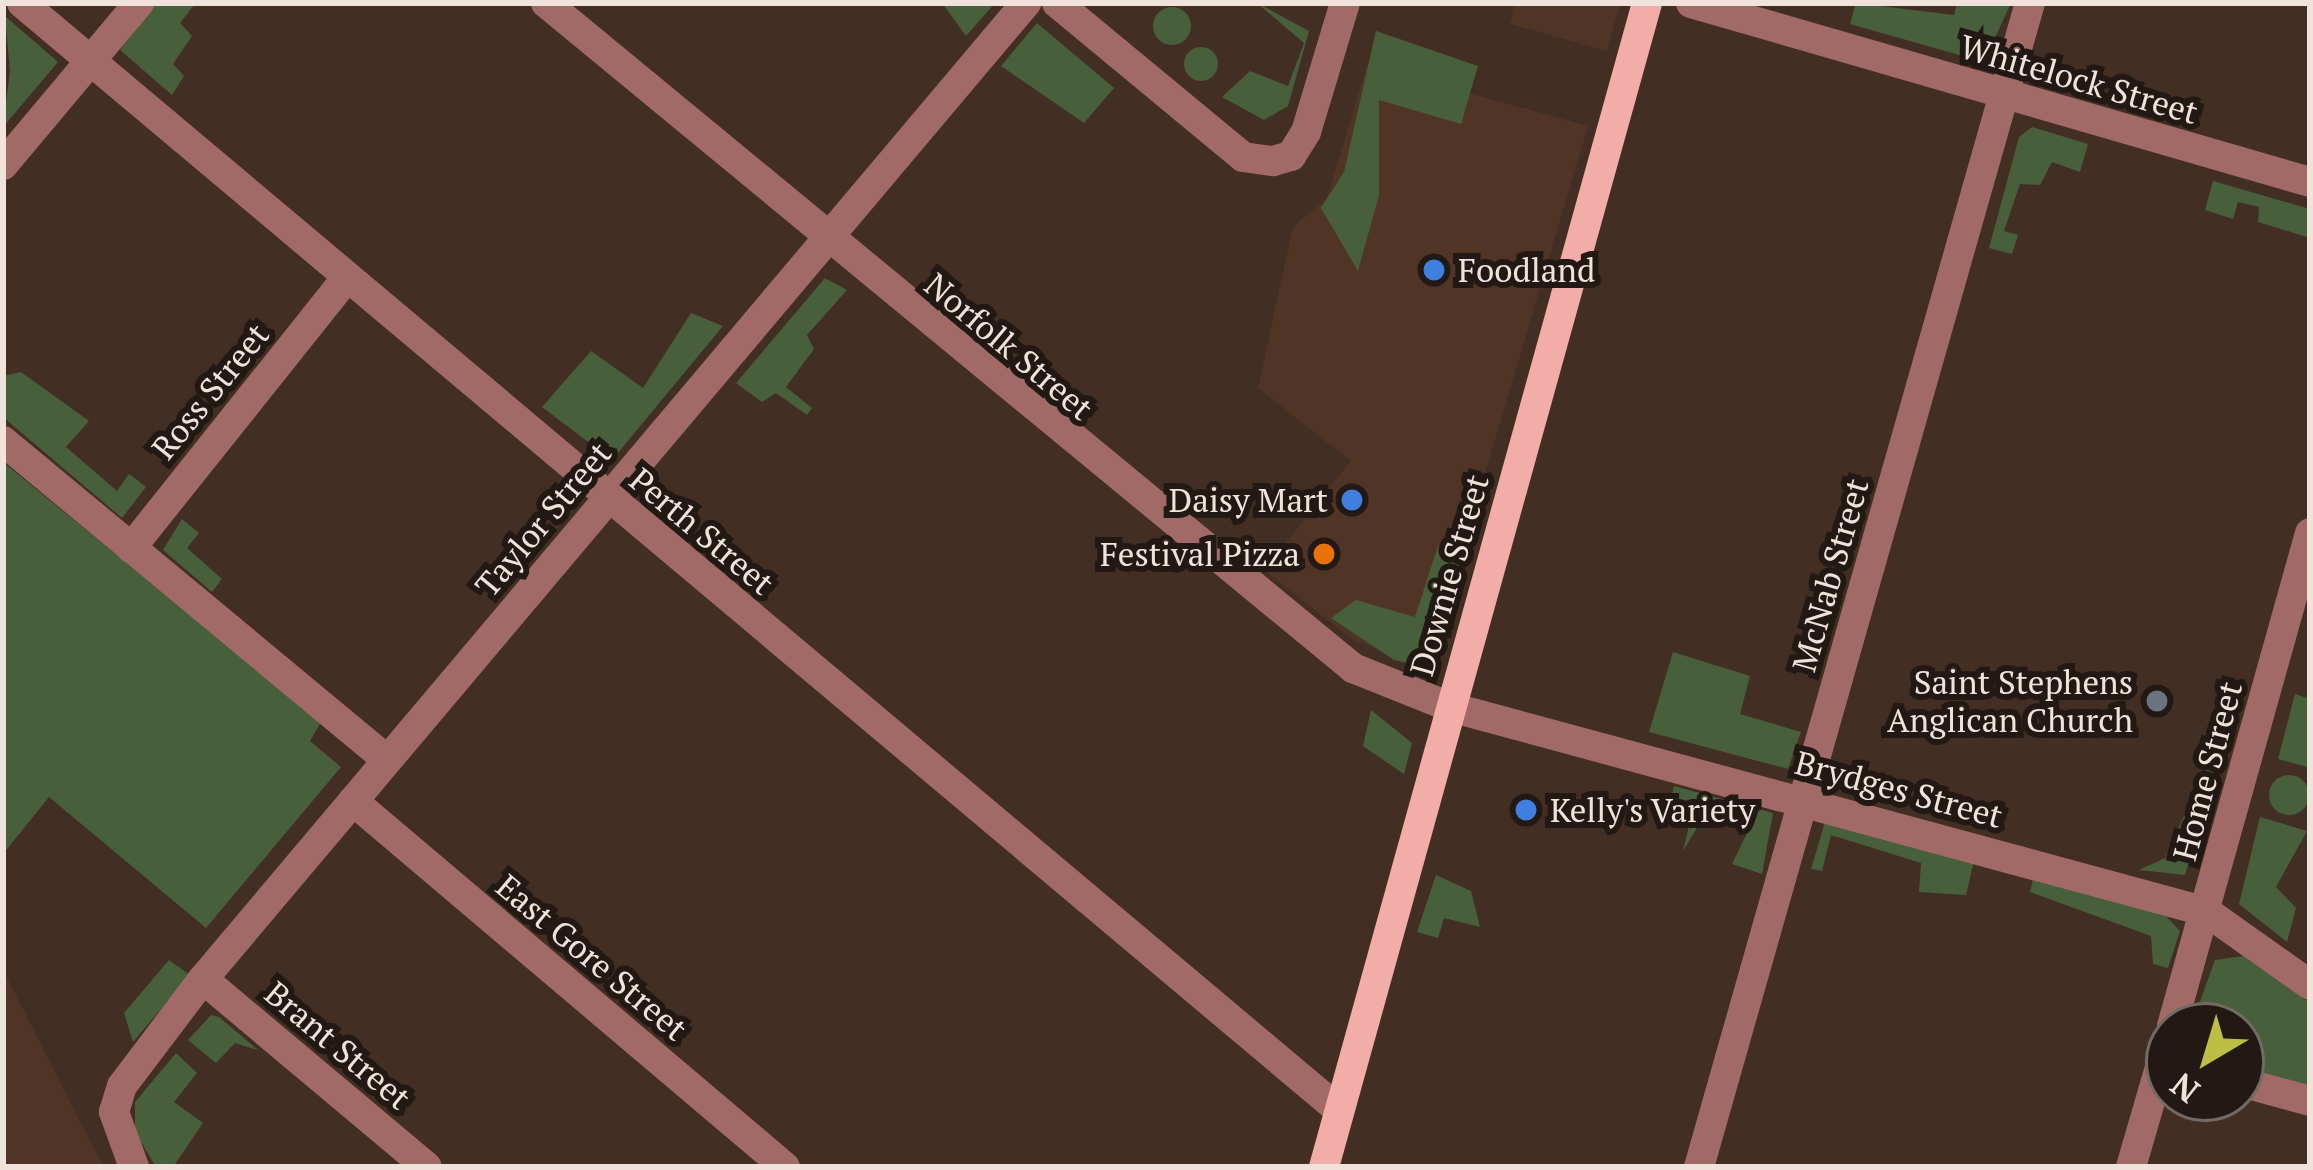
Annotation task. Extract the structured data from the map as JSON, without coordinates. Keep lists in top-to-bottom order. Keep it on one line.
{"streets":{"main road":["Downie Street"],"street":["Whitelock Street","Norfolk Street","Ross Street","Taylor Street","Perth Street","McNab Street","Home Street","Brydges Street","East Gore Street","Brant Street"]},"crossings":[["Whitelock Street","McNab Street"],["Norfolk Street","Taylor Street"],["Norfolk Street","Downie Street"],["Norfolk Street","Brydges Street"],["Ross Street","Perth Street"],["Taylor Street","Perth Street"],["Taylor Street","East Gore Street"],["Taylor Street","Brant Street"],["Perth Street","Downie Street"],["Downie Street","Brydges Street"],["McNab Street","Brydges Street"],["Home Street","Brydges Street"]],"places":["Foodland","Daisy Mart","Festival Pizza","Saint Stephens Anglican Church","Kelly's Variety"],"north":"bottom left"}
